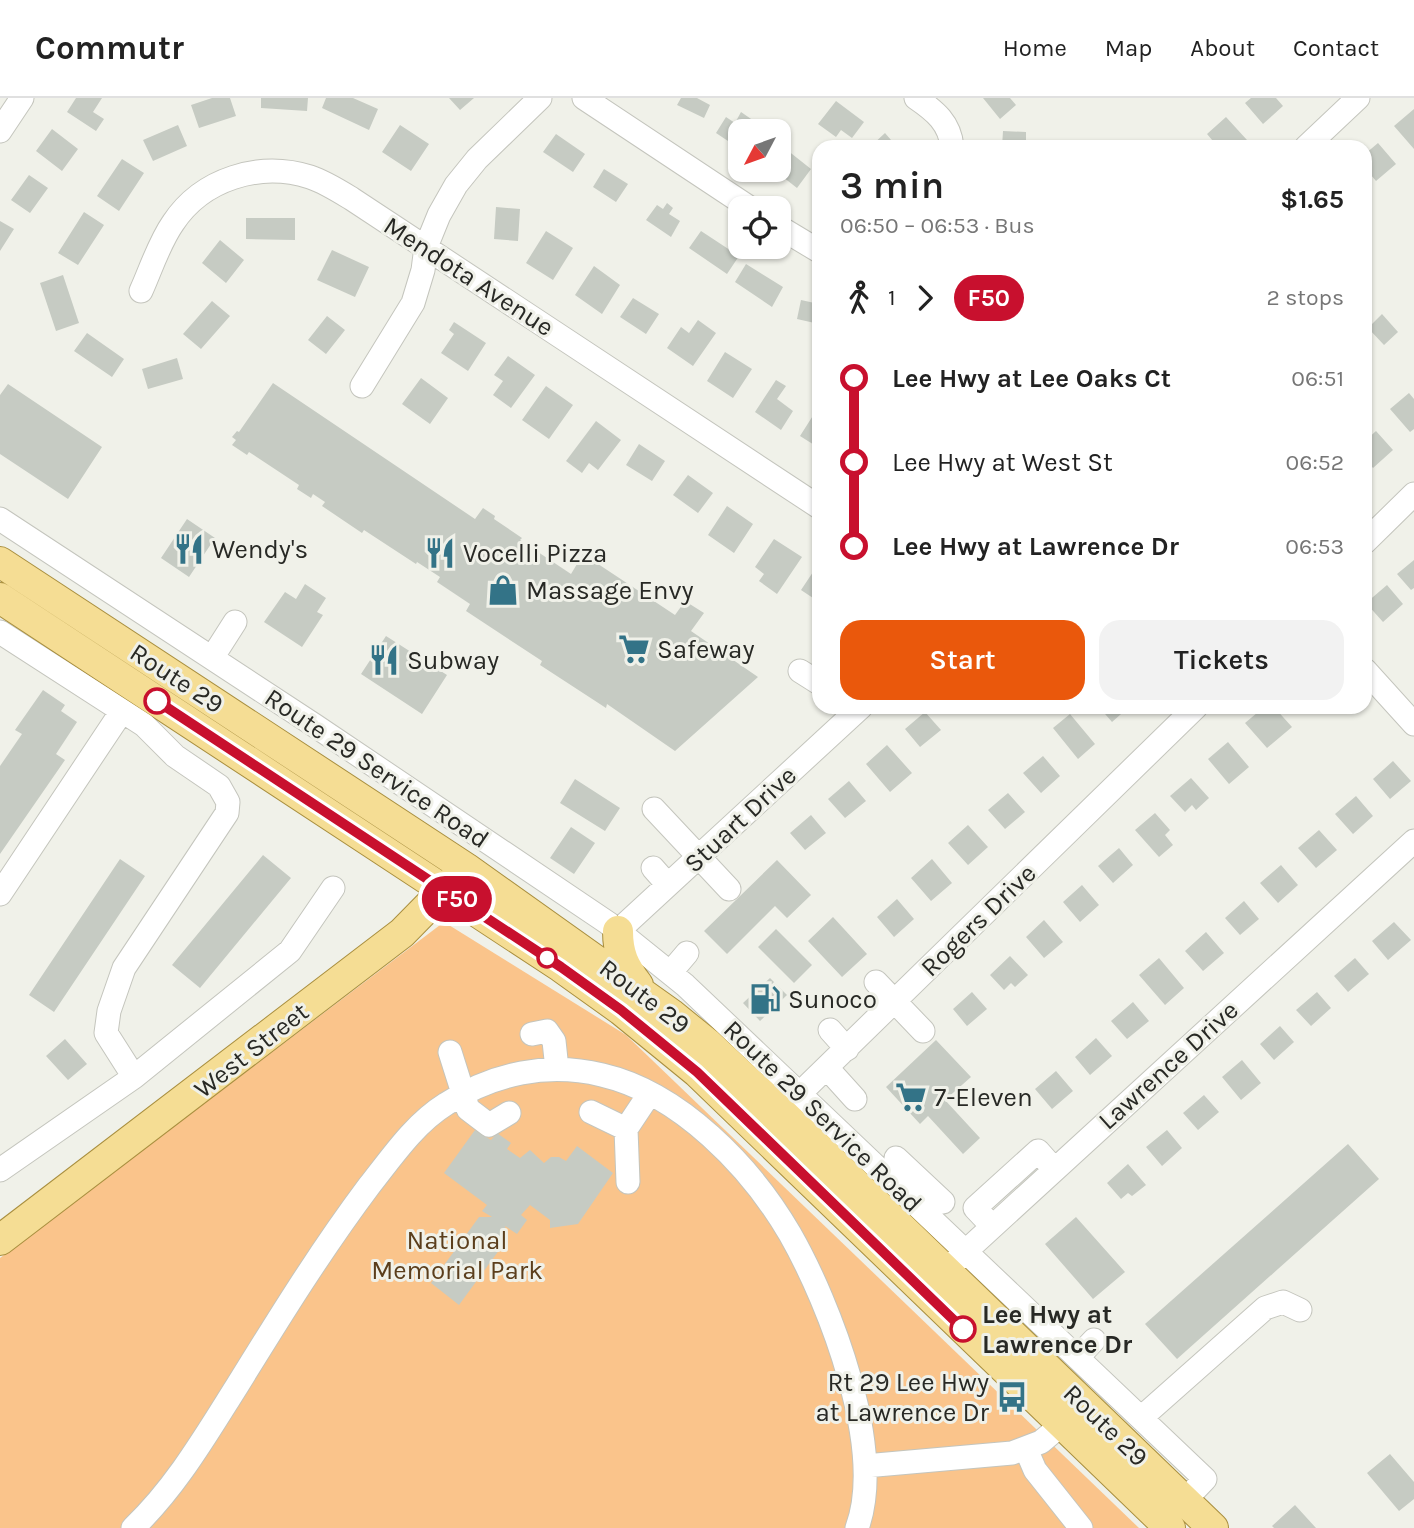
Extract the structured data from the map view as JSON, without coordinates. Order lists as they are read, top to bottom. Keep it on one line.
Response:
{"streets":{"main road":["Route 29","West Street"],"street":["Mendota Avenue","Route 29 Service Road","Stuart Drive","Rogers Drive","Lawrence Drive"]},"crossings":[["Route 29","Route 29 Service Road"],["Route 29","Rogers Drive"],["Route 29","West Street"],["Route 29","Lawrence Drive"],["Route 29 Service Road","Stuart Drive"],["Route 29 Service Road","Rogers Drive"],["Route 29 Service Road","West Street"],["Route 29 Service Road","Lawrence Drive"]],"parks":["National Memorial Park"],"places":{"restaurant":["Wendy's","Vocelli Pizza","Subway"],"shop":["Massage Envy"],"supermarket":["Safeway","7-Eleven"],"fuel station":["Sunoco"],"other":["Lee Hwy at Lawrence Dr"],"bus stop":["Rt 29 Lee Hwy at Lawrence Dr"]},"lines":["bus line F50"],"north":"bottom left","page":{"header":"Commutr","nav":["Home","Map","About","Contact"],"on_map":"F50","heading":["3 min","06:50 – 06:53 · Bus","$1.65"],"legs":["1","F50","2 stops"],"list":[{"name":"Lee Hwy at Lee Oaks Ct","value":"06:51"},{"name":"Lee Hwy at West St","value":"06:52"},{"name":"Lee Hwy at Lawrence Dr","value":"06:53"}],"buttons":["Start","Tickets"]}}
